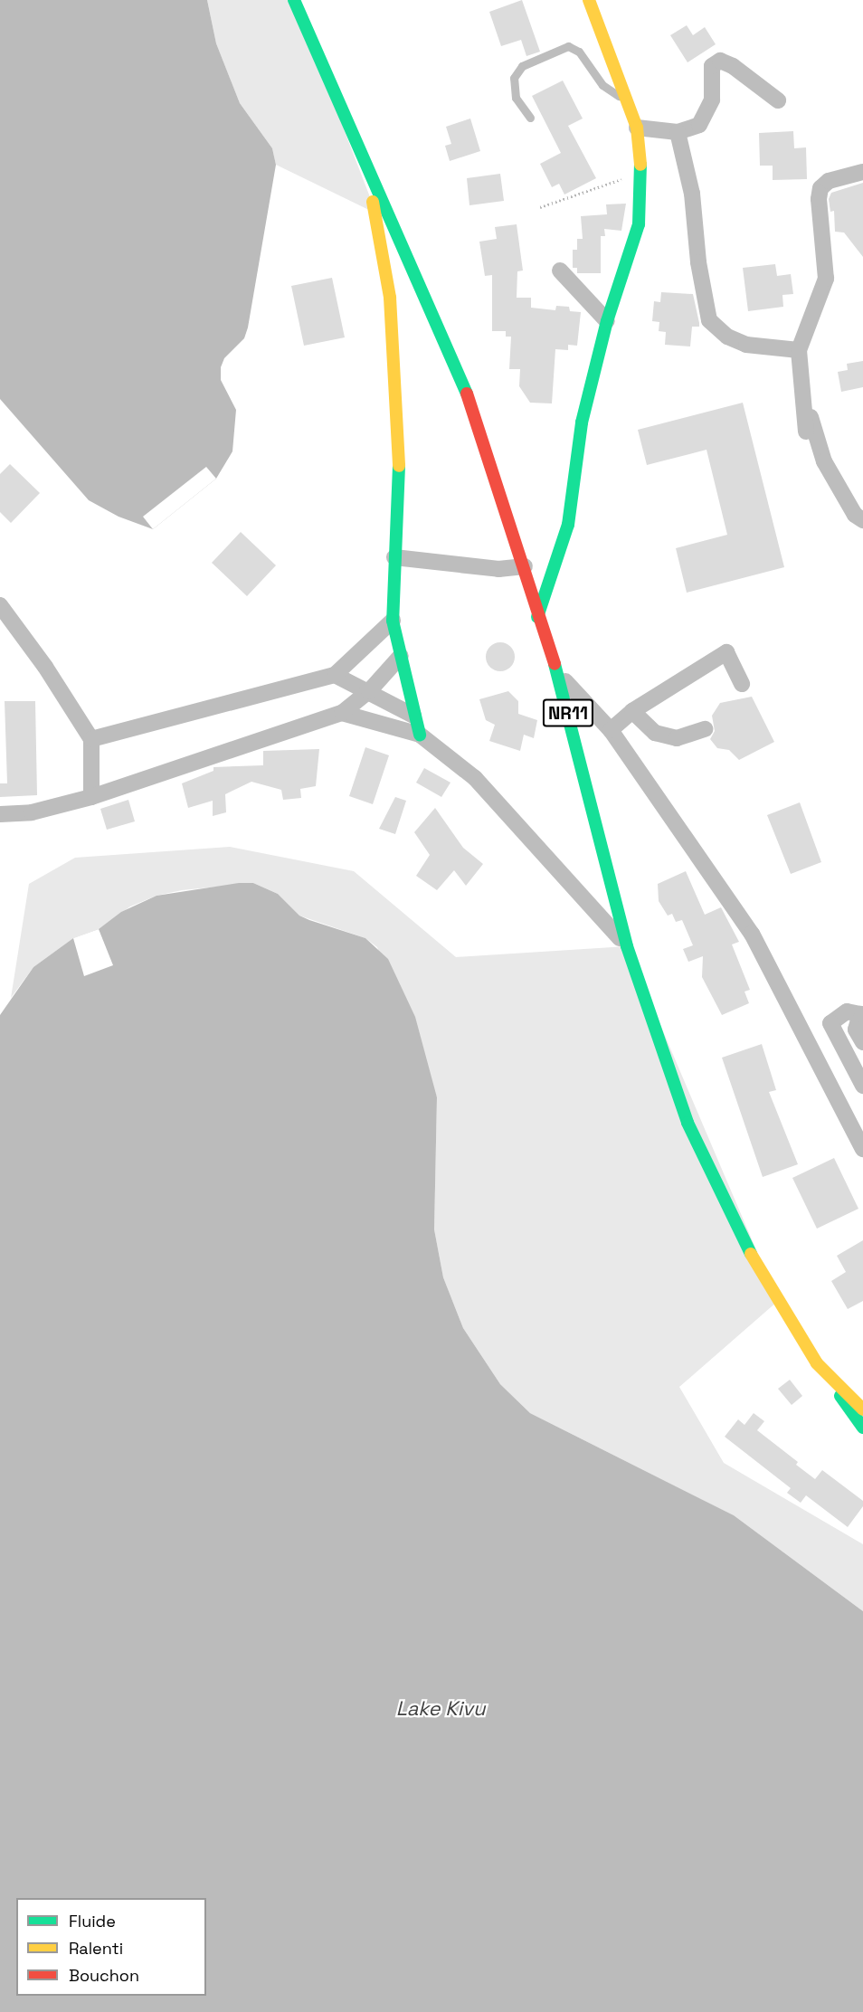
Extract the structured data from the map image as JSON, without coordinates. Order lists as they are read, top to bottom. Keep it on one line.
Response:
{"streets":{"main road":["NR11"]},"water":["Lake Kivu"],"legend":["Fluide","Ralenti","Bouchon"]}
